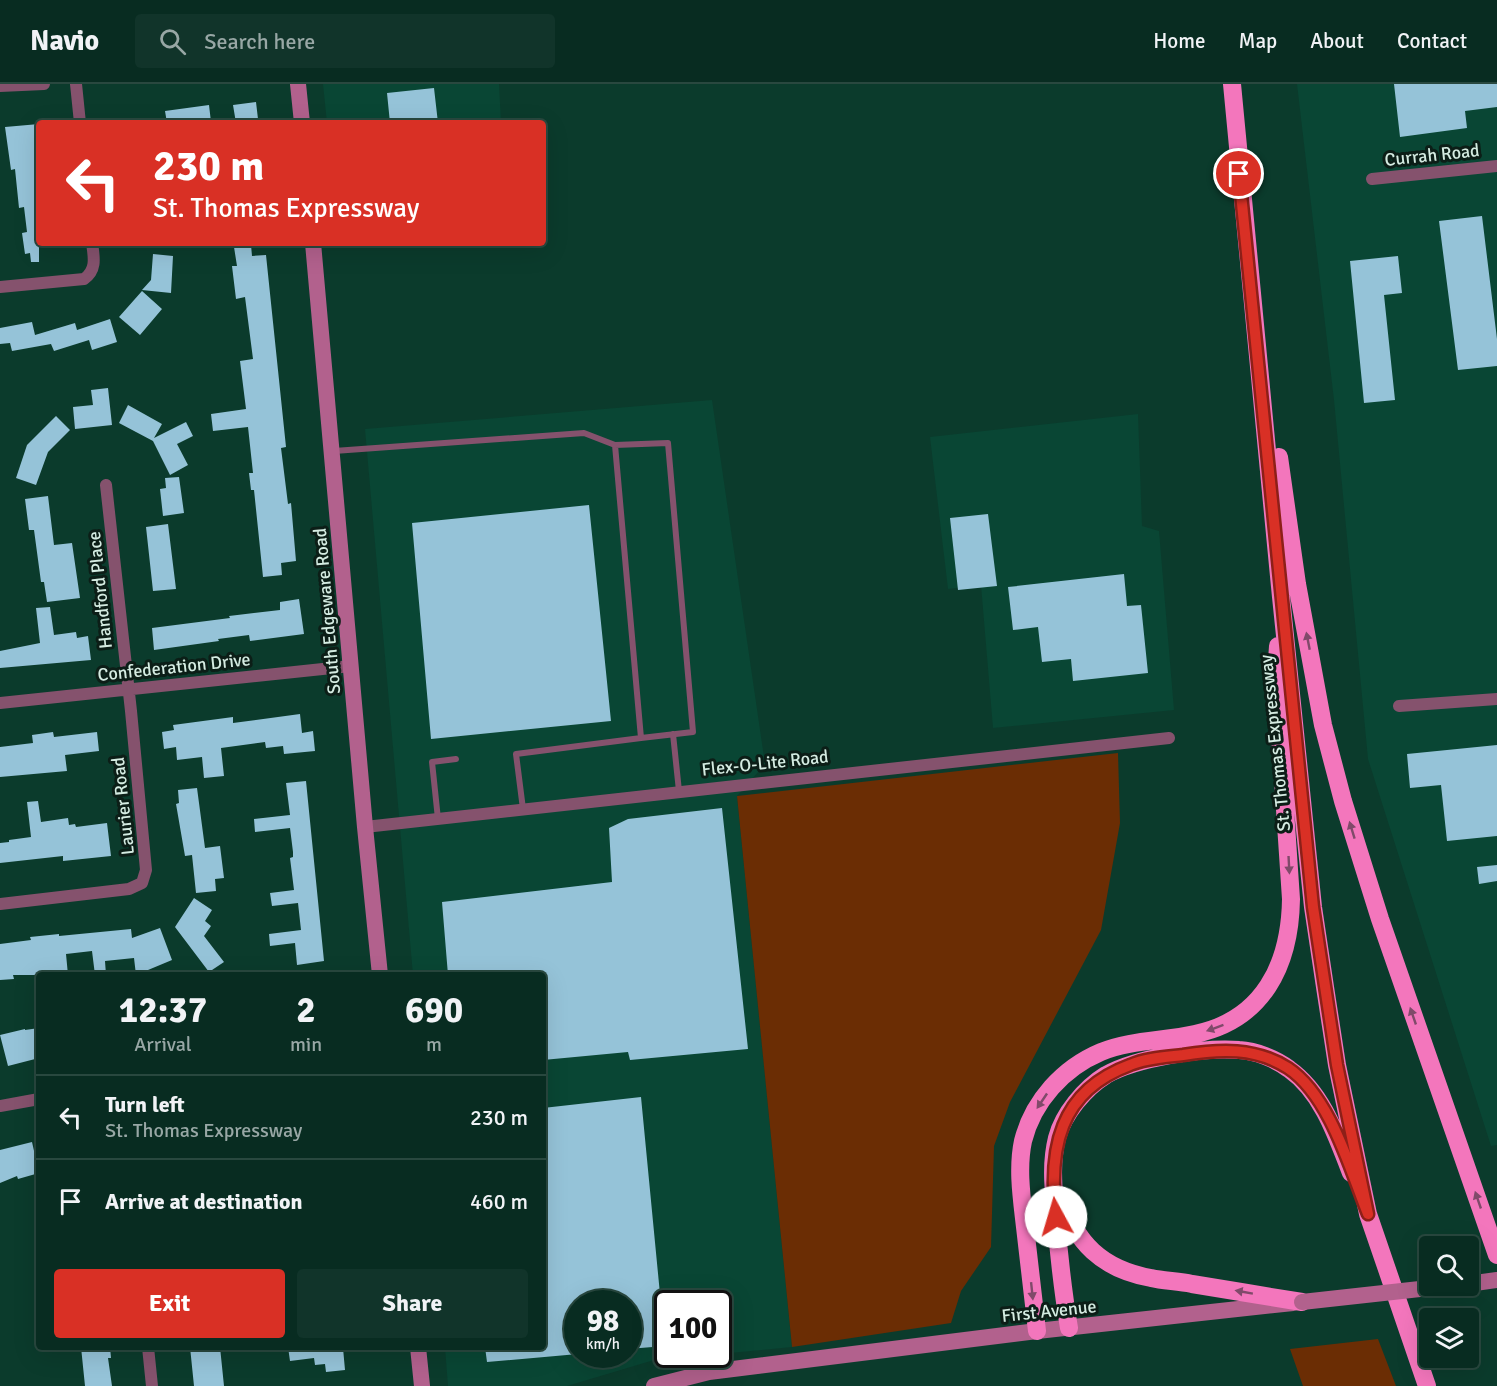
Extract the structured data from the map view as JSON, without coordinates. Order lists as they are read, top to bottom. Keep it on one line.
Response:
{"streets":{"highway":["St. Thomas Expressway"],"main road":["South Edgeware Road","First Avenue"],"street":["Currah Road","Handford Place","Confederation Drive","Flex-O-Lite Road","Laurier Road"]},"crossings":[["Handford Place","Confederation Drive"],["Handford Place","Laurier Road"],["South Edgeware Road","Confederation Drive"],["South Edgeware Road","Flex-O-Lite Road"],["Confederation Drive","Laurier Road"]],"page":{"header":"Navio","search":"Search here","nav":["Home","Map","About","Contact"],"turn":["230 m","St. Thomas Expressway"],"eta":["12:37","Arrival","2","min","690","m"],"list":[{"name":"Turn left","note":"St. Thomas Expressway","value":"230 m"},{"name":"Arrive at destination","value":"460 m"}],"buttons":["Exit","Share"],"speed":"98 km/h","limit":"100"}}
